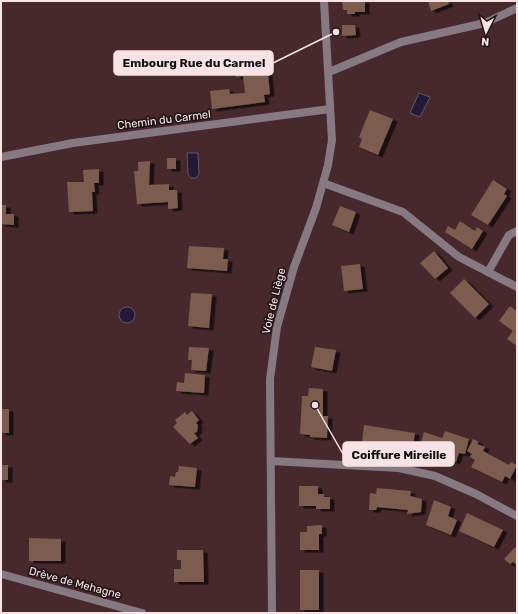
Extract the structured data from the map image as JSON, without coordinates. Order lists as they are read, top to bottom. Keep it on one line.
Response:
{"streets":{"street":["Chemin du Carmel","Voie de Liège","Drève de Mehagne"]},"crossings":[["Chemin du Carmel","Voie de Liège"]],"places":["Embourg Rue du Carmel","Coiffure Mireille"],"north":"bottom"}
